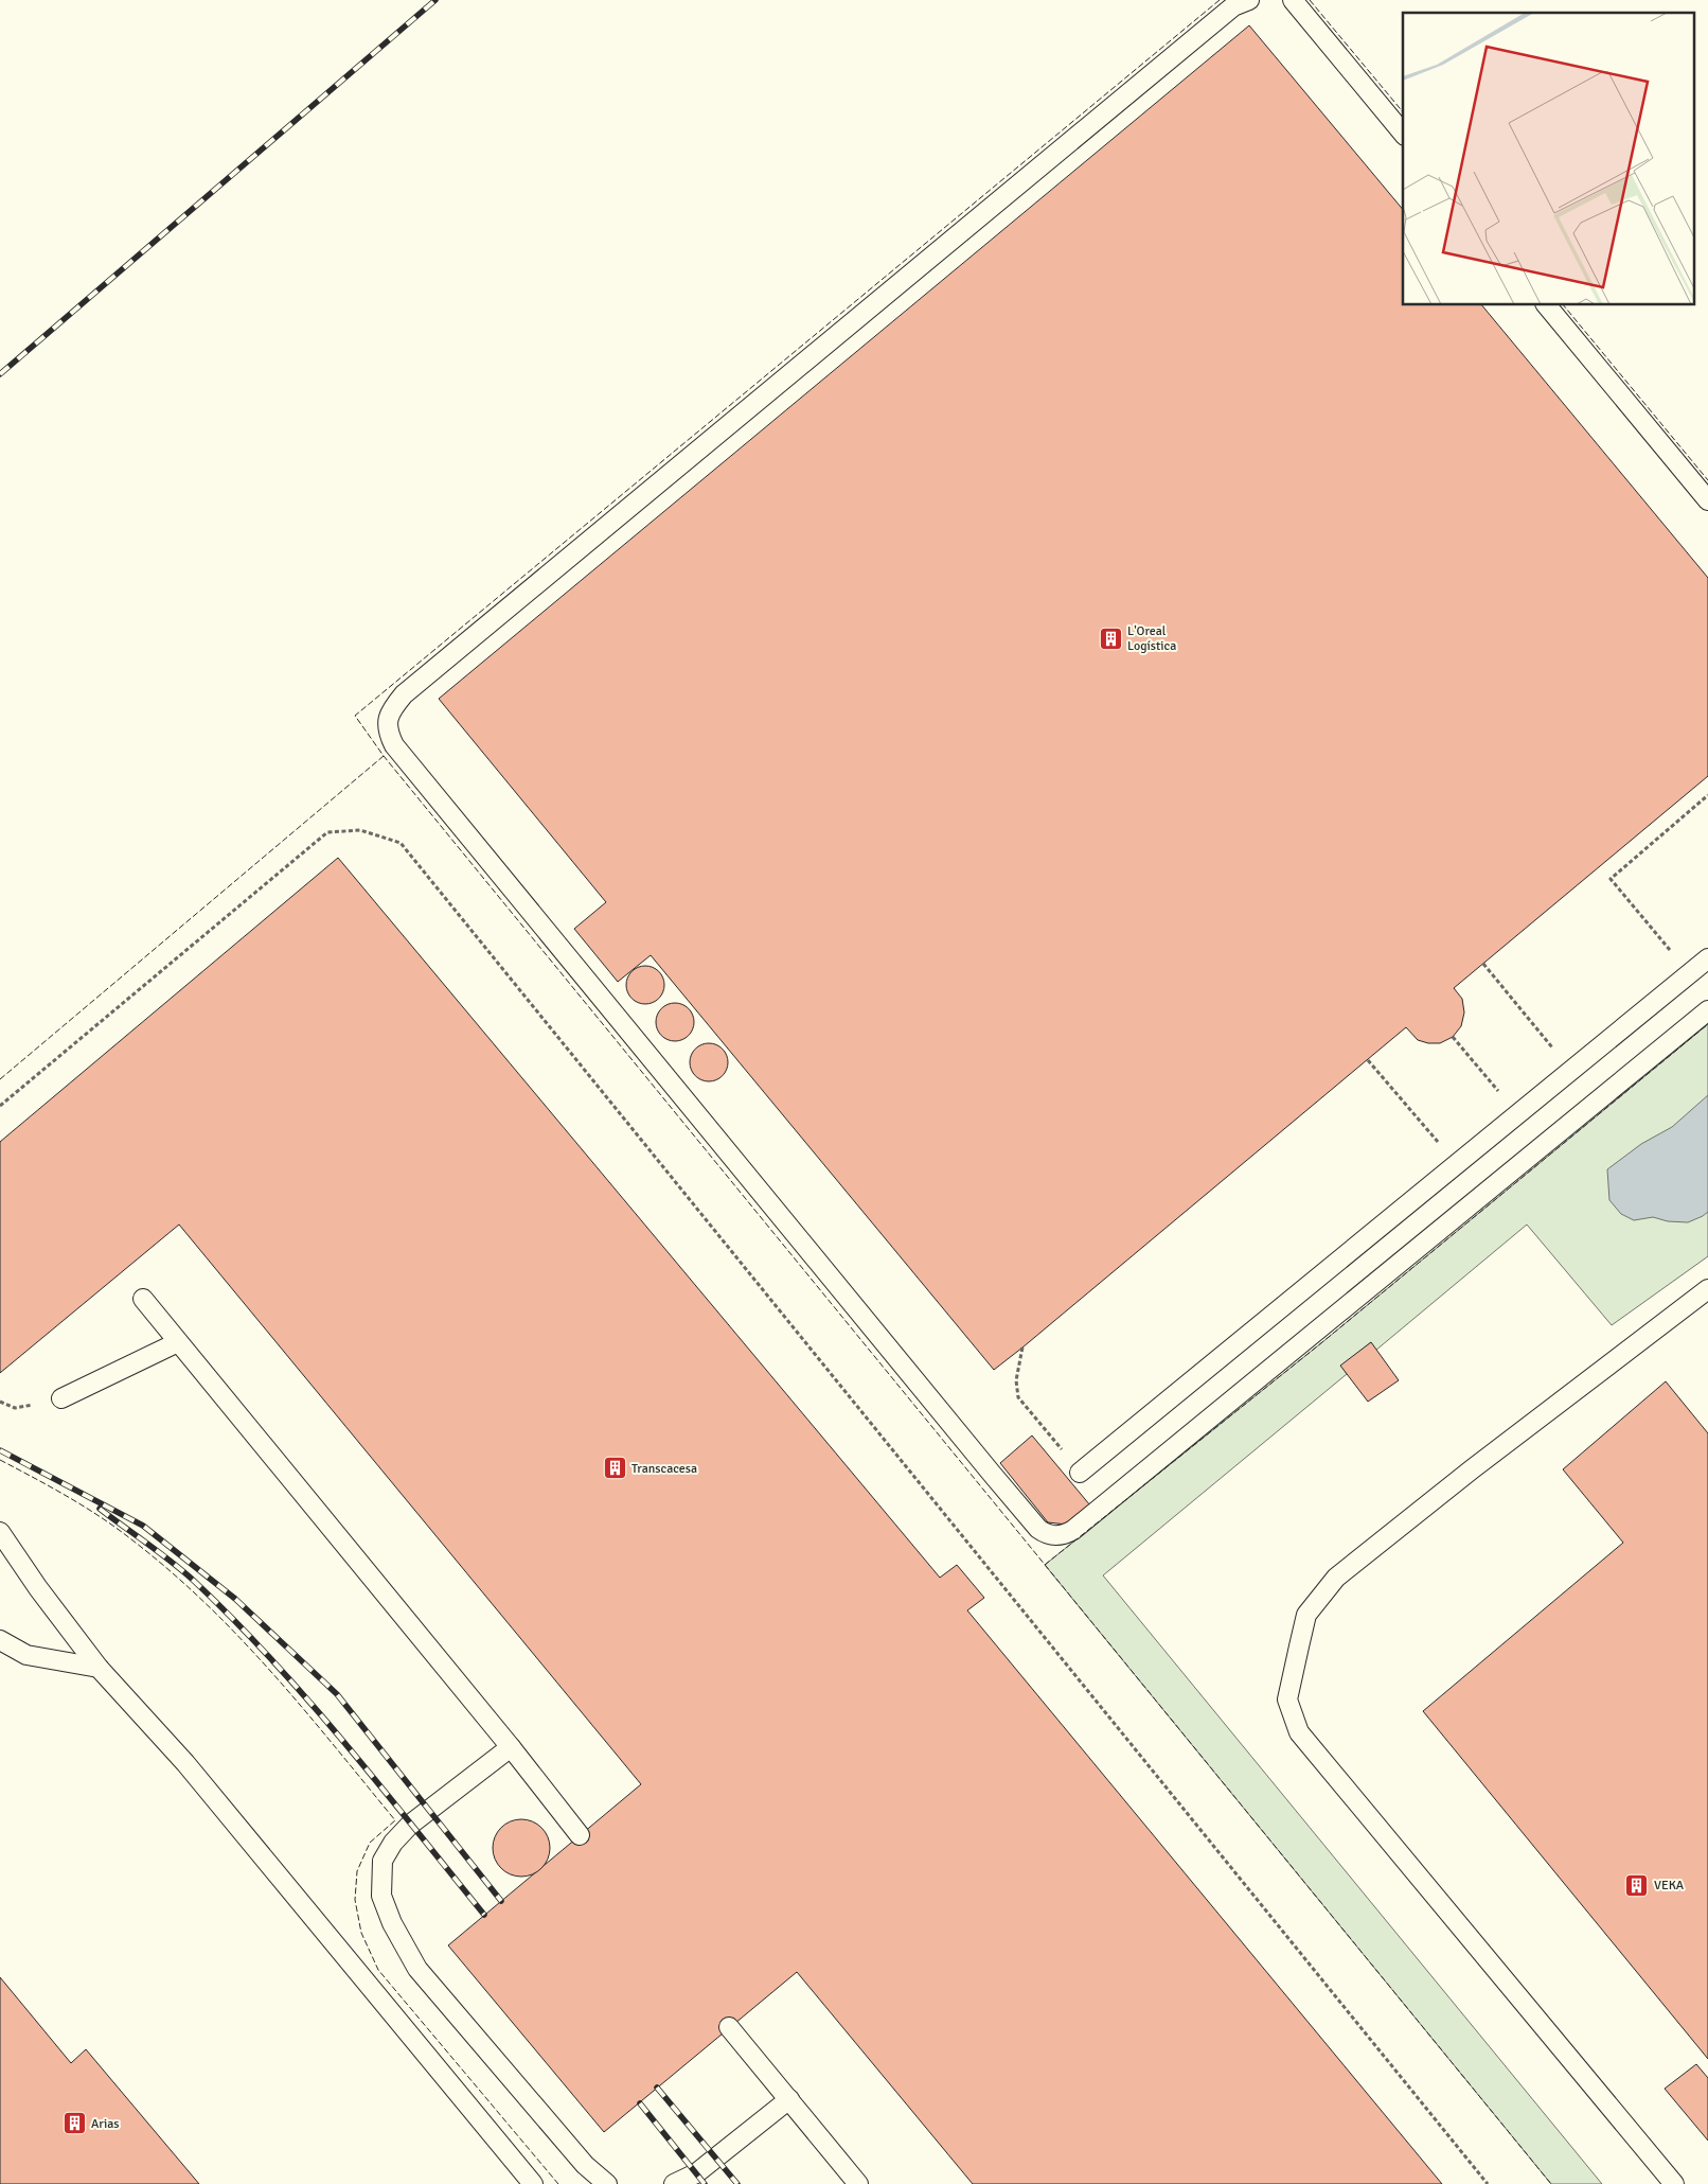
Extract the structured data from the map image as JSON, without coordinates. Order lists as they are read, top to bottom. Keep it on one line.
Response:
{"places":{"building":["L'Oreal Logística","Transcacesa","VEKA","Arias"]}}
